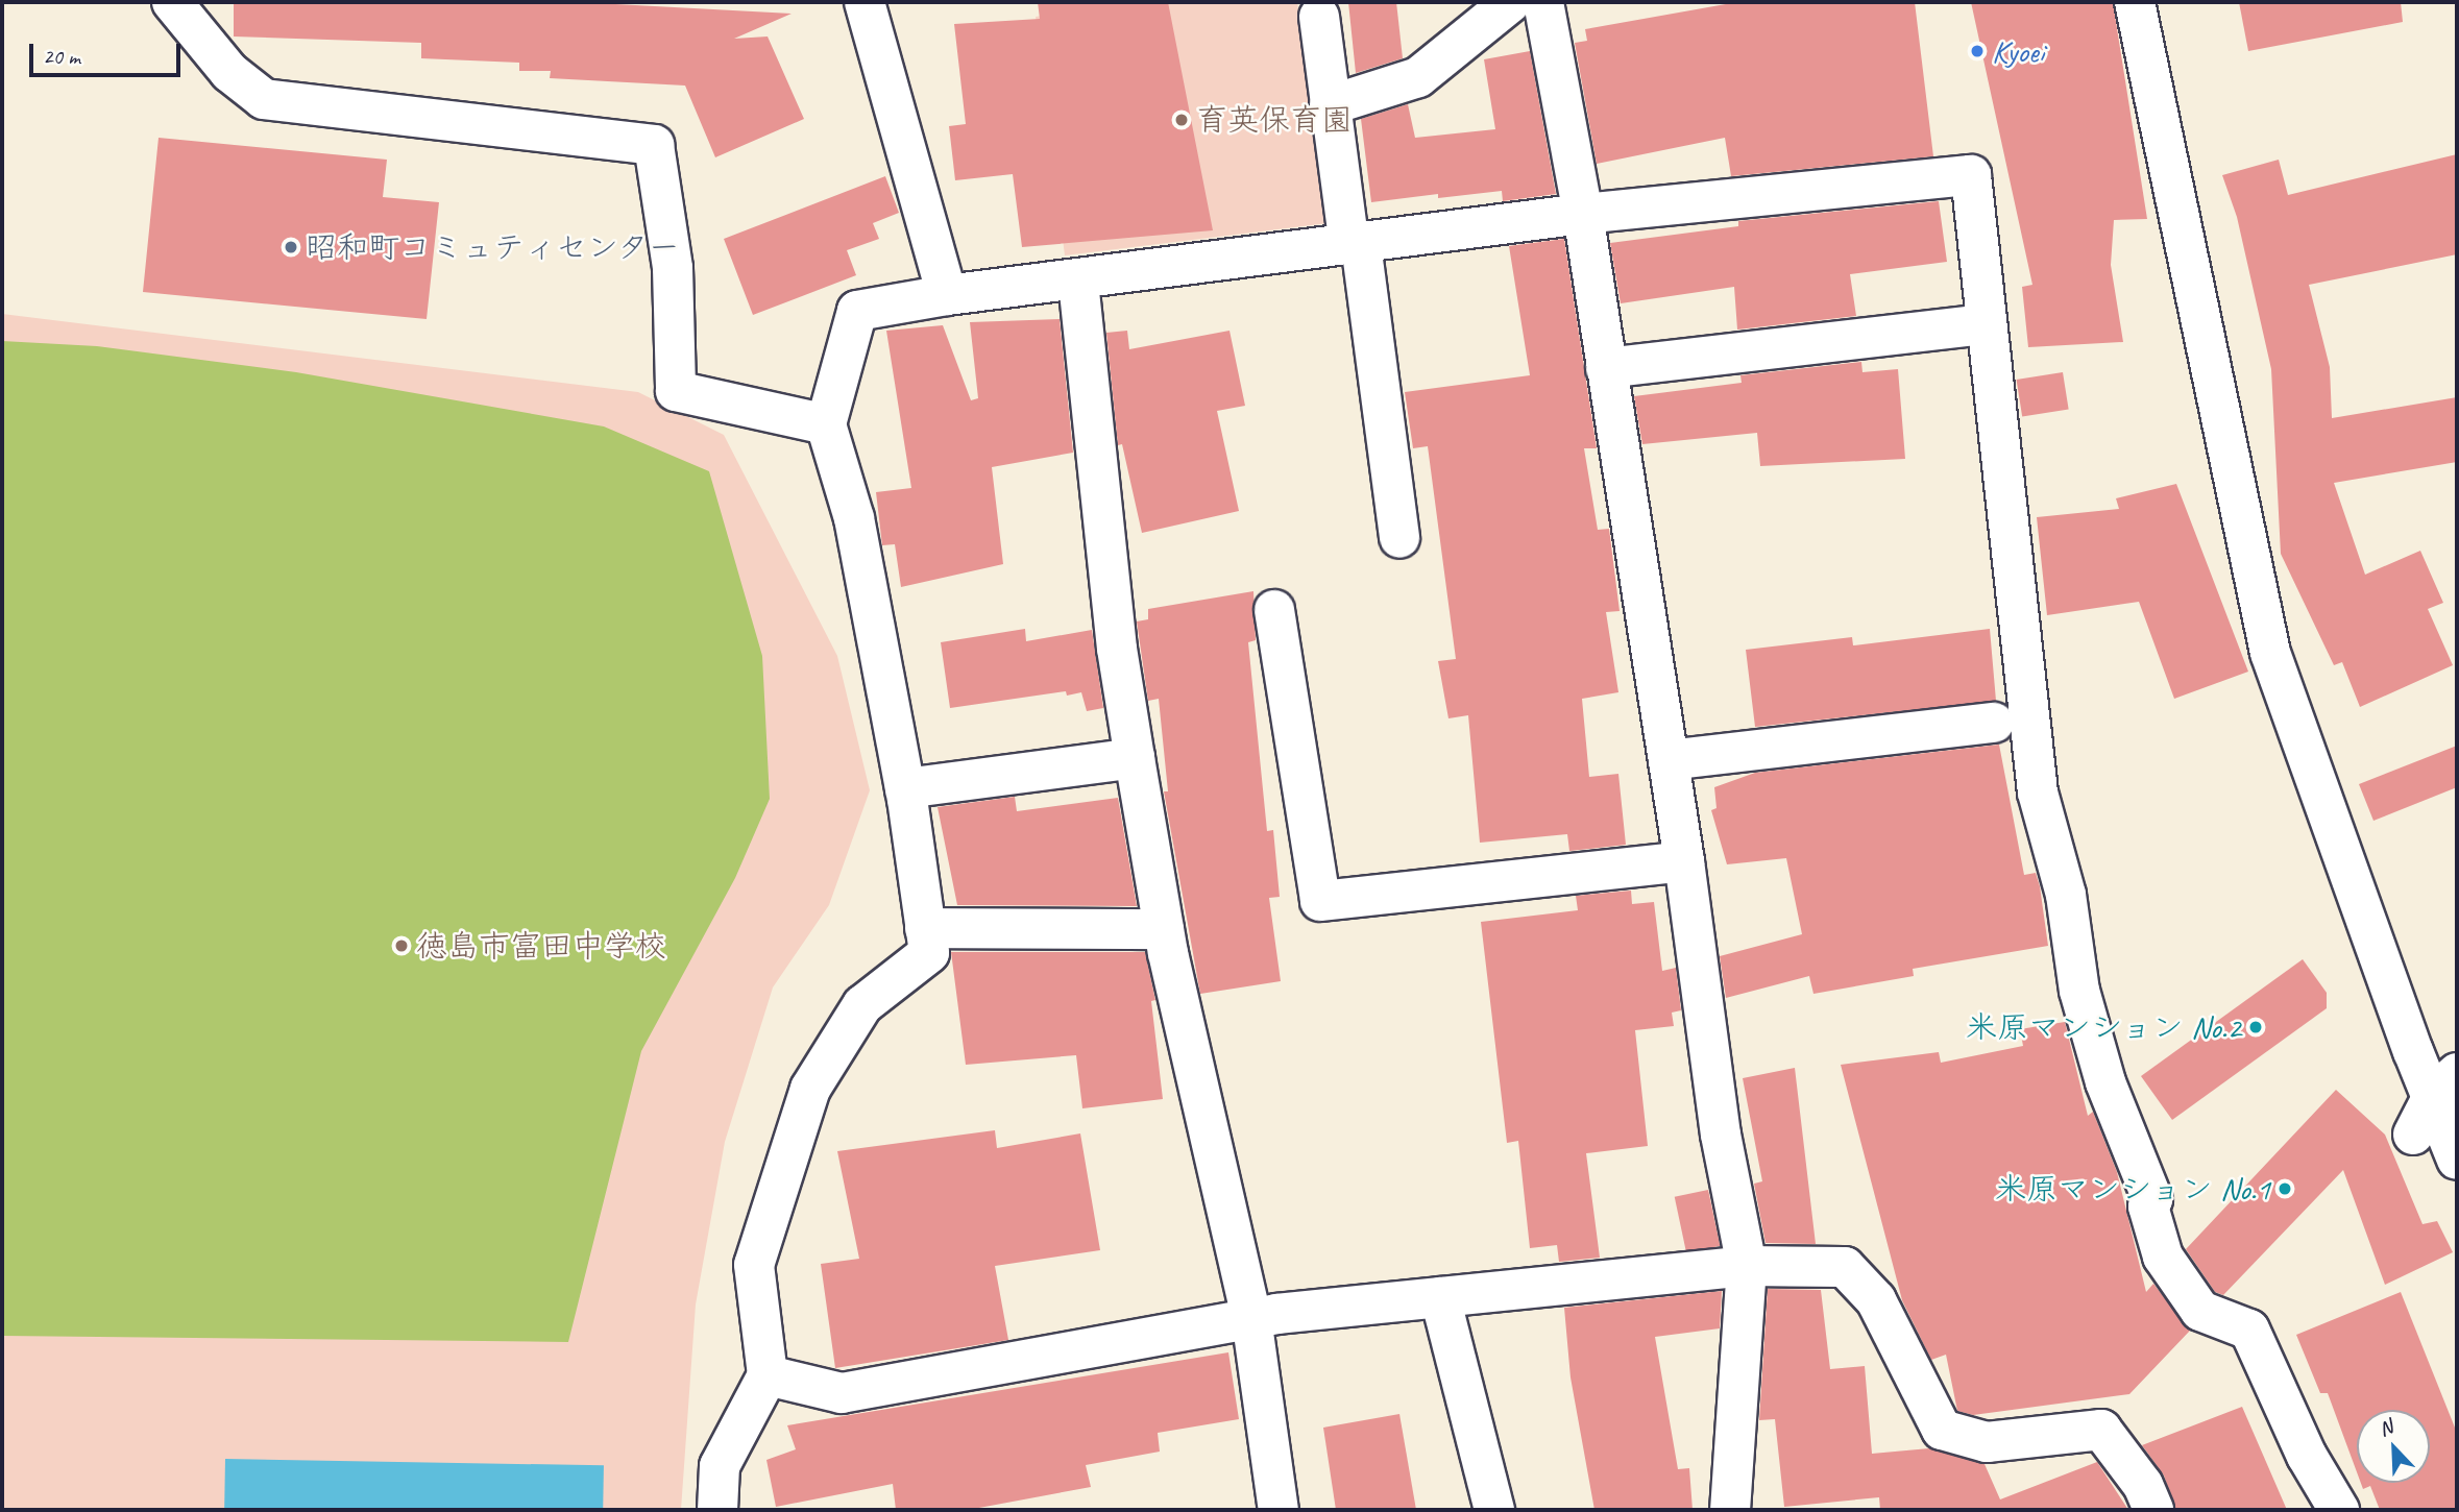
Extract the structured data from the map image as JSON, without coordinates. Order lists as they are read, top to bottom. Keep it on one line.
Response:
{"places":["Kyoei","育英保育園","昭和町コミュティセンター","徳島市富田中学校","米原マンション No.2","米原マンション No.1"],"scale_bar":"20 m","north":"top left"}
